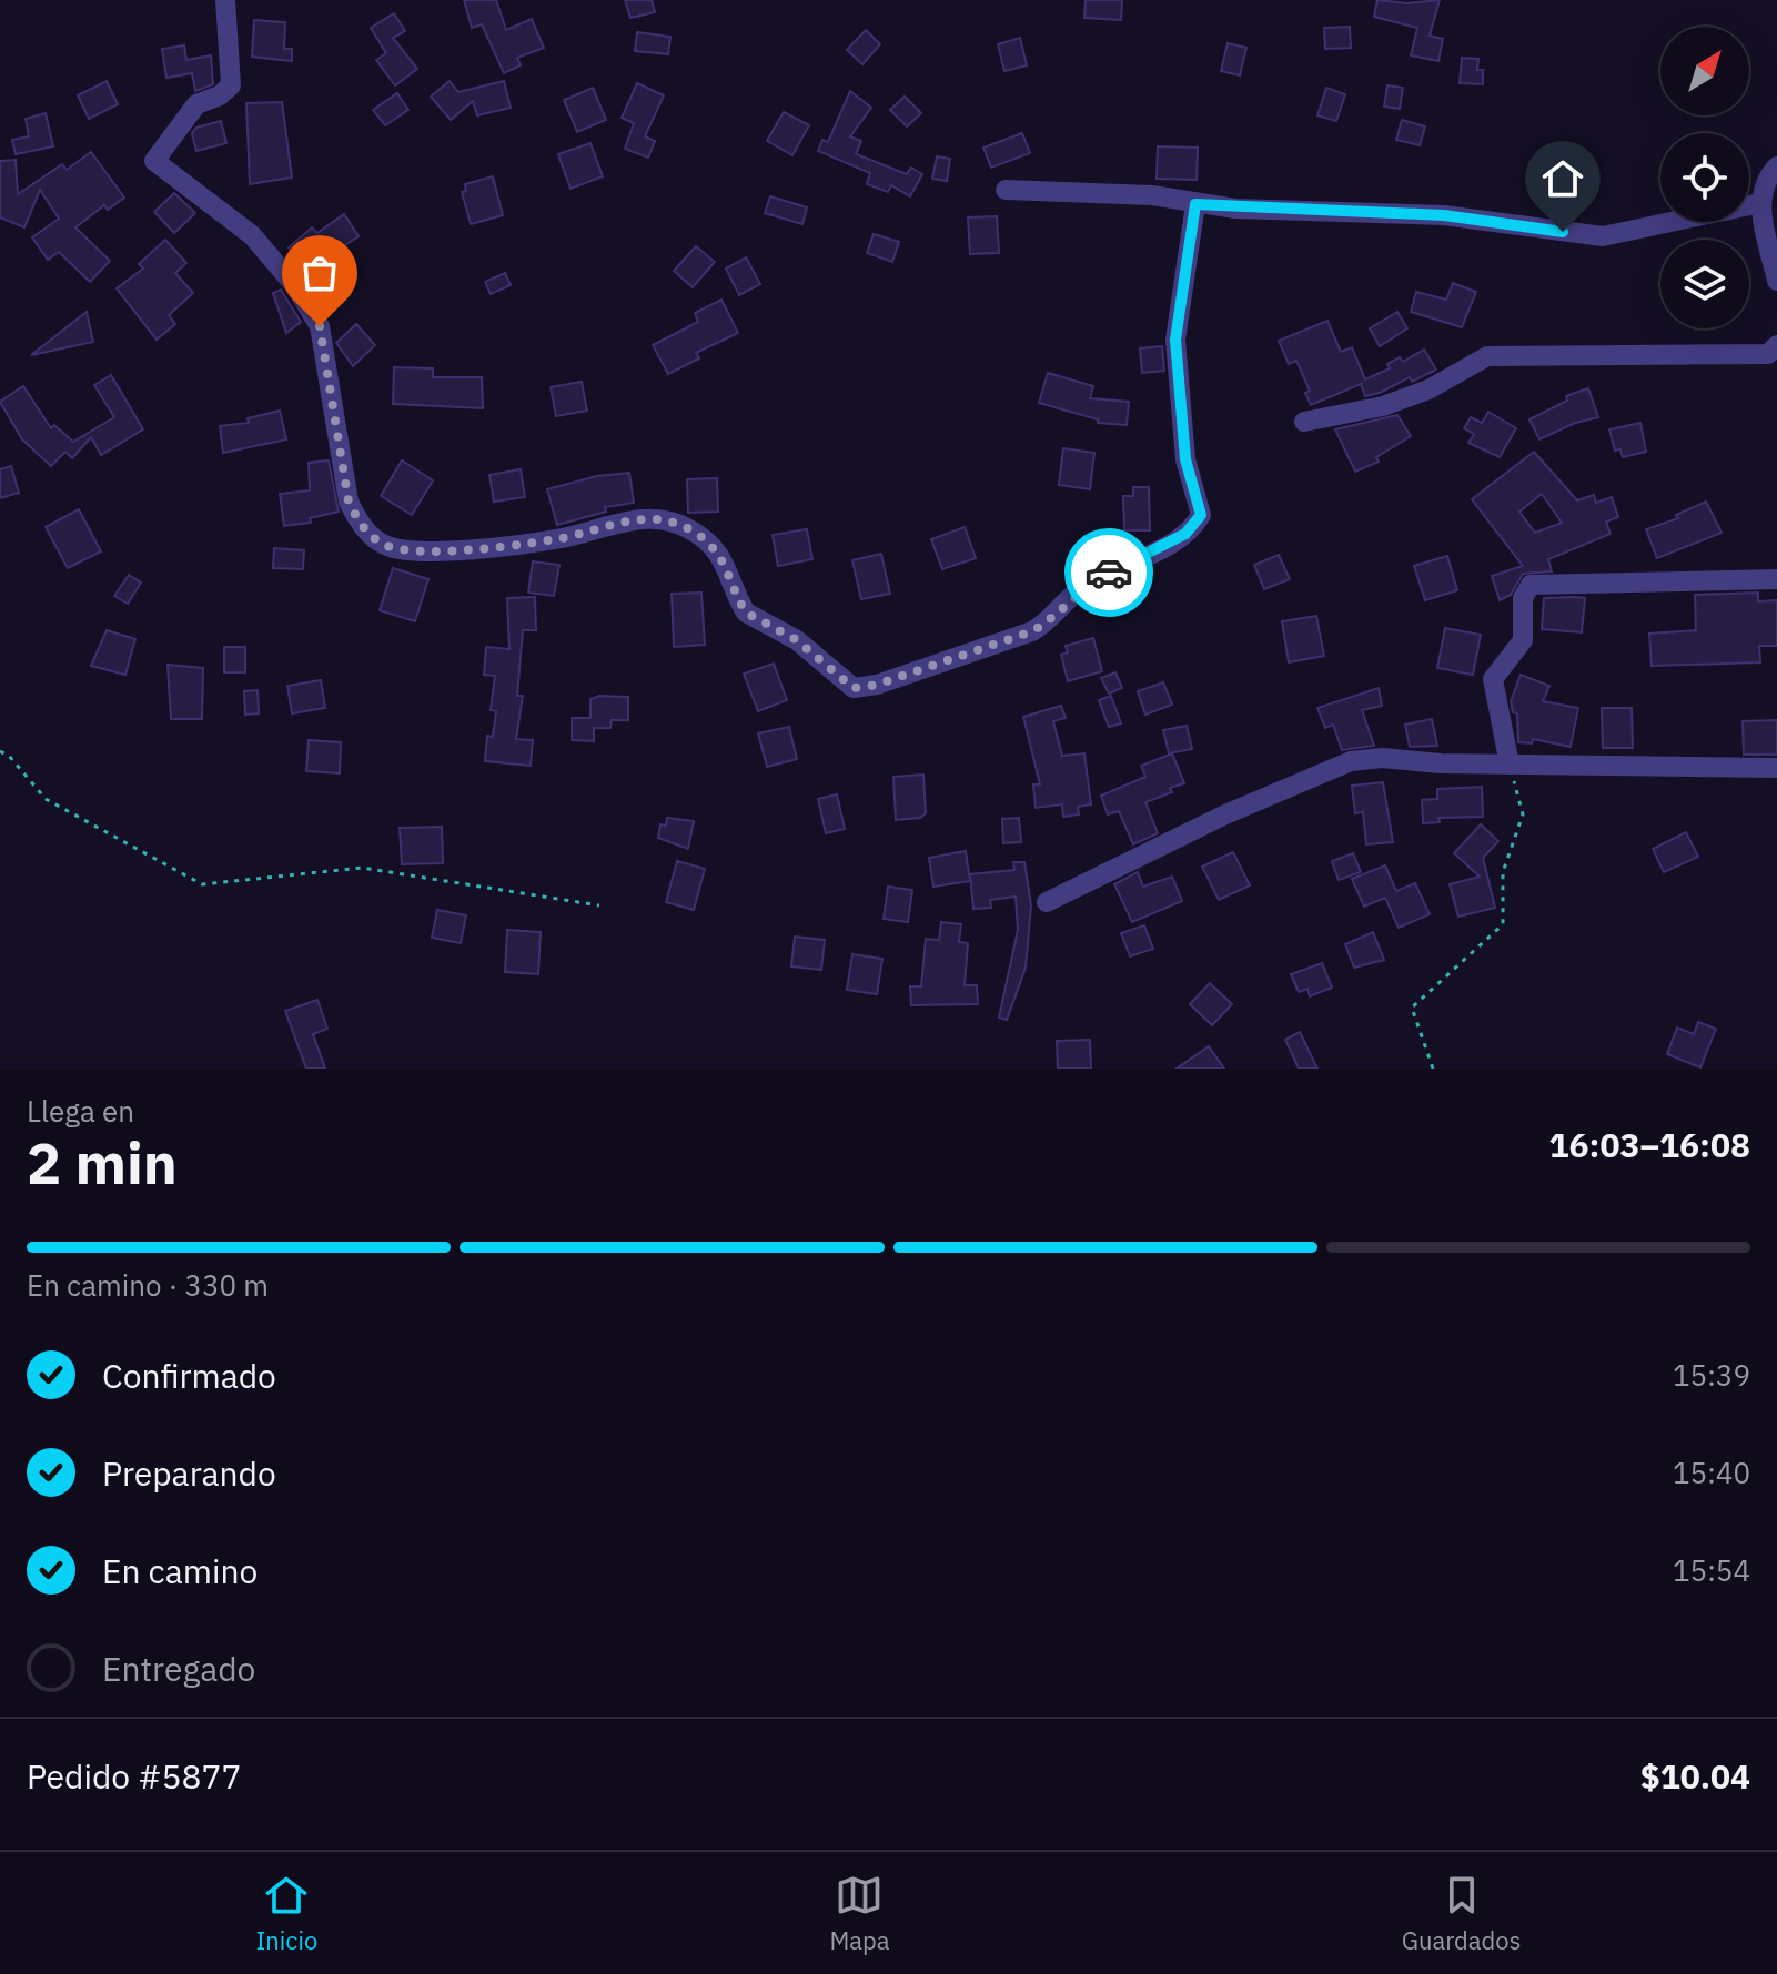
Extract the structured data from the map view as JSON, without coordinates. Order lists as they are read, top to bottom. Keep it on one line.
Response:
{"north":"top right","page":{"heading":["2 min","Llega en","16:03–16:08"],"panel":["Pedido #5877","$10.04"],"bar":"En camino · 330 m","list":[["Confirmado","15:39"],["Preparando","15:40"],["En camino","15:54"],"Entregado"],"tabs":["Inicio","Mapa","Guardados"]}}
